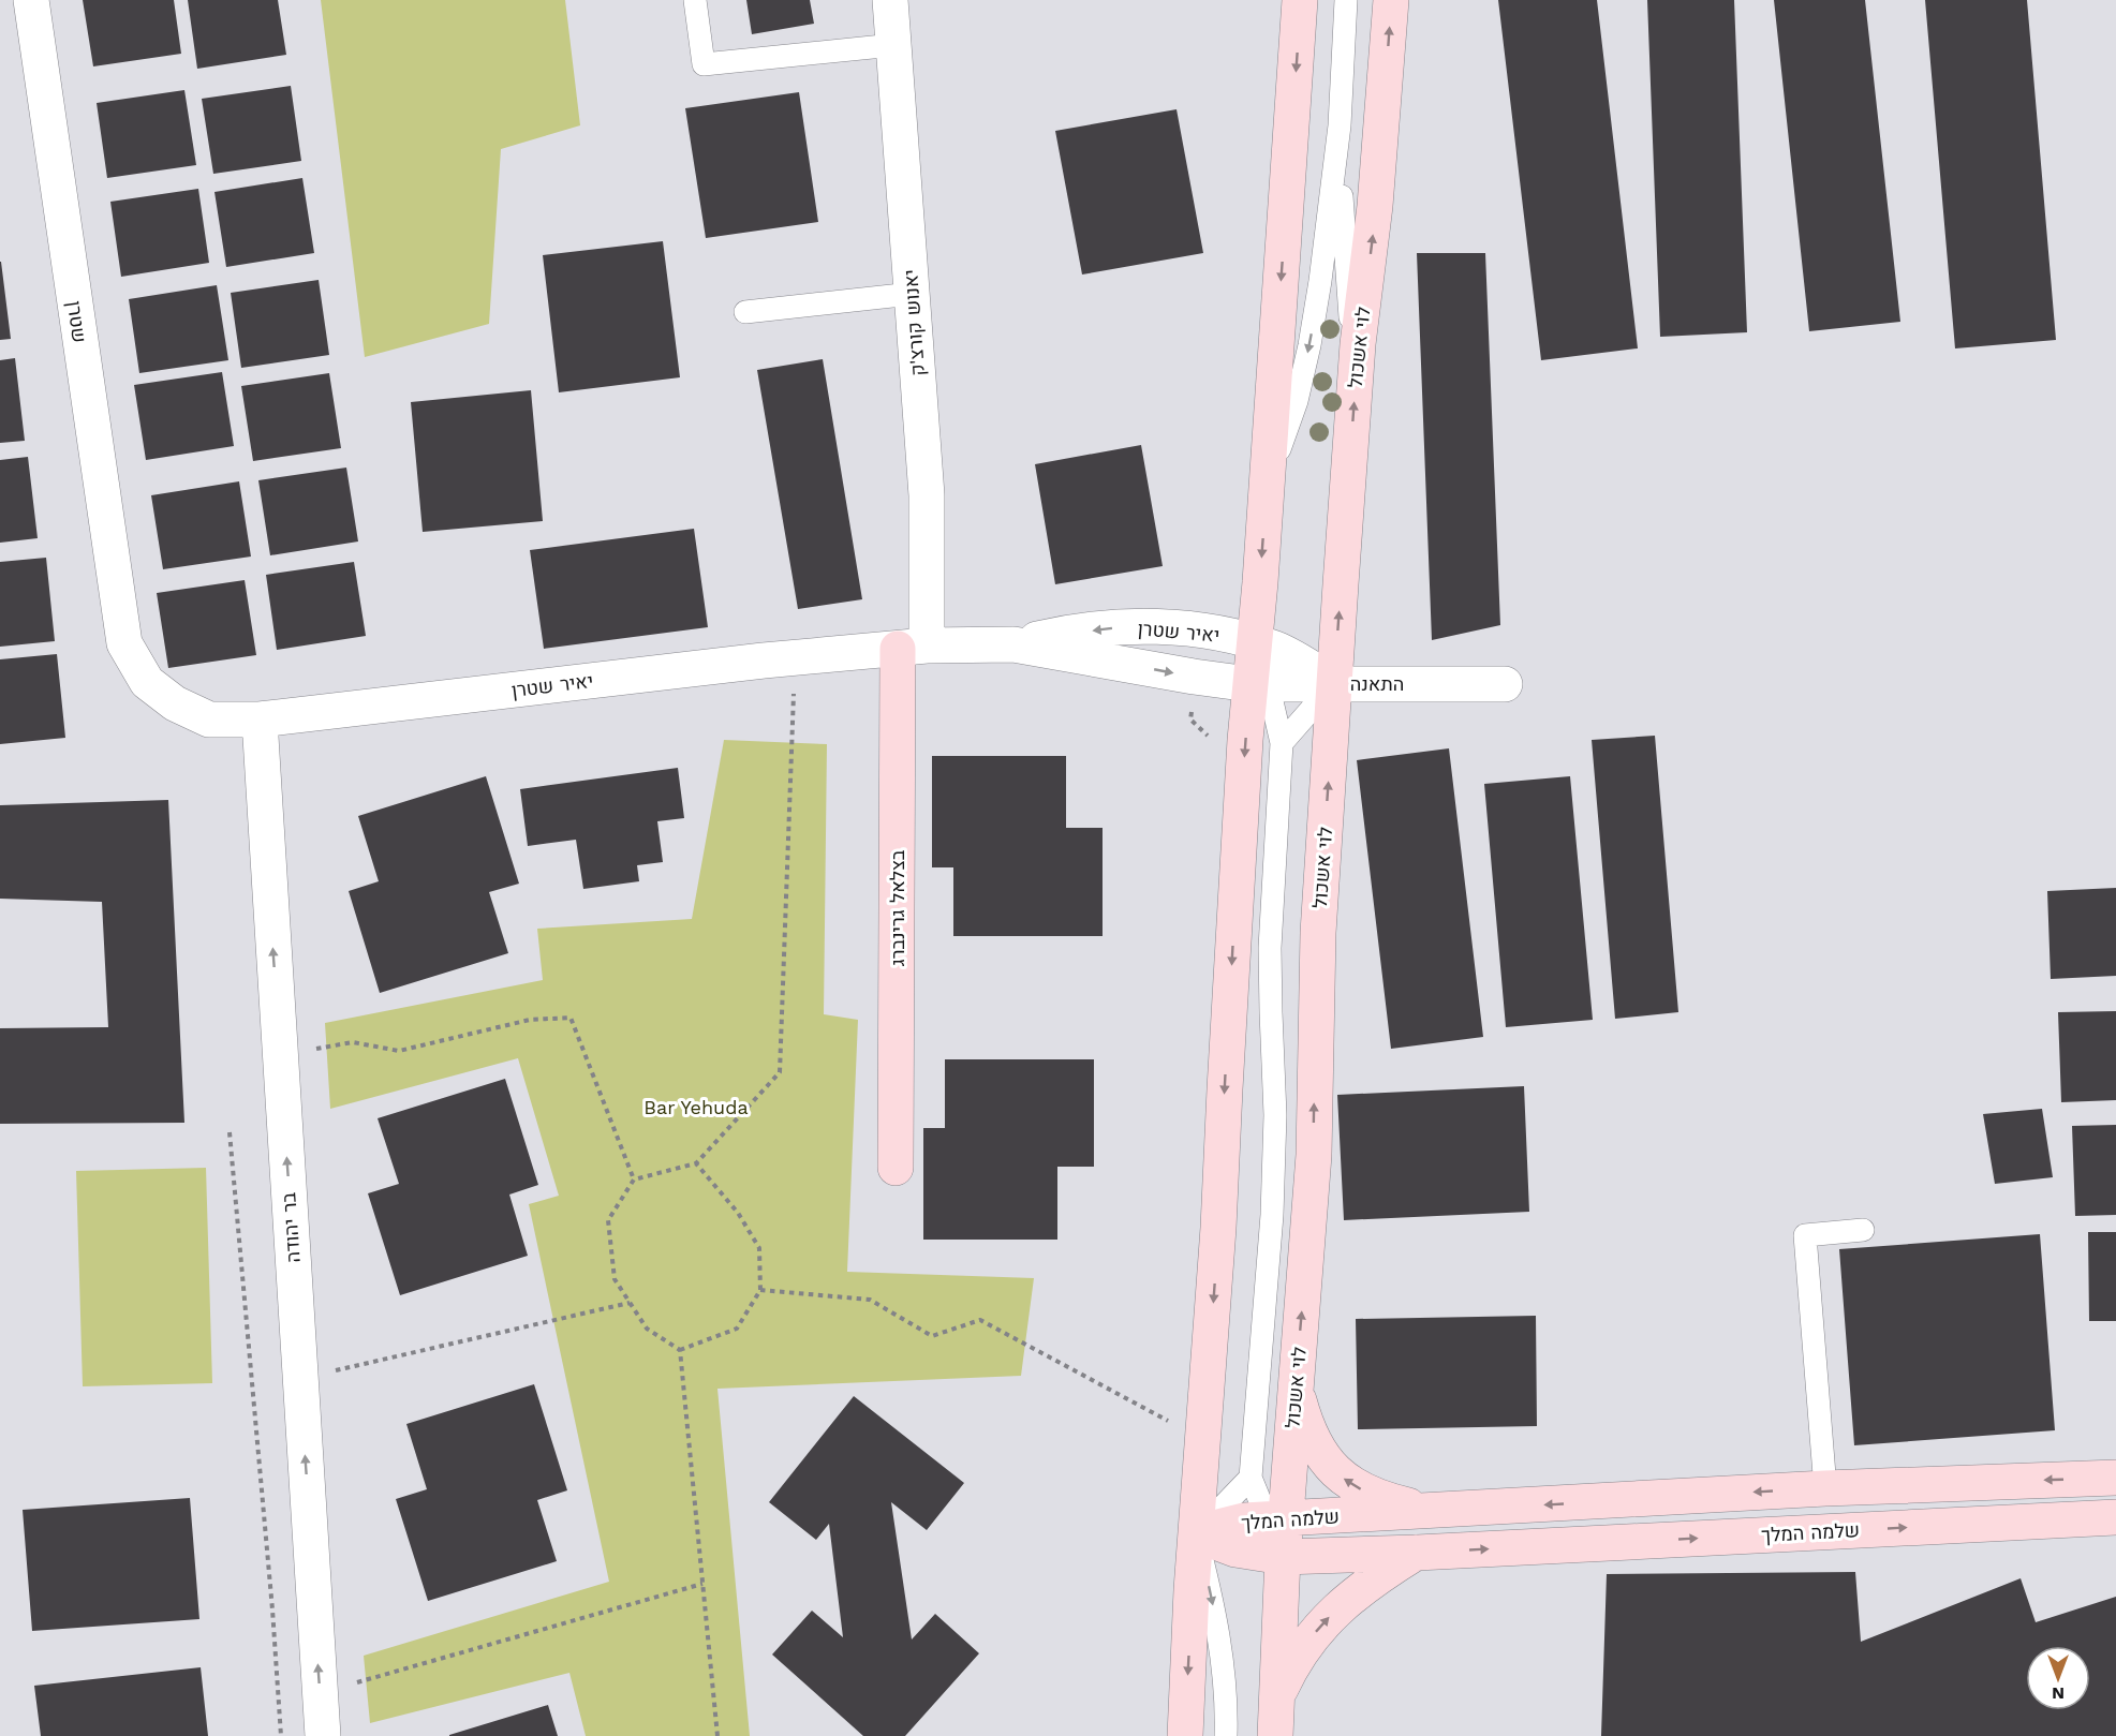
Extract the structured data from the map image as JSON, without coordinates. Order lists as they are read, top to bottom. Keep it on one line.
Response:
{"streets":{"main road":["לוי אשכול","בצלאל גרינברג","שלמה המלך"],"street":["שטרן","יאנוש קורצ'ק","יאיר שטרן","התאנה","בר יהודה"]},"crossings":[["שטרן","יאיר שטרן"],["יאנוש קורצ'ק","יאיר שטרן"],["יאנוש קורצ'ק","בצלאל גרינברג"],["לוי אשכול","יאיר שטרן"],["לוי אשכול","התאנה"],["לוי אשכול","שלמה המלך"],["יאיר שטרן","התאנה"],["יאיר שטרן","בצלאל גרינברג"],["יאיר שטרן","בר יהודה"]],"one_way":["בר יהודה"],"parks":["Bar Yehuda"],"north":"bottom"}
